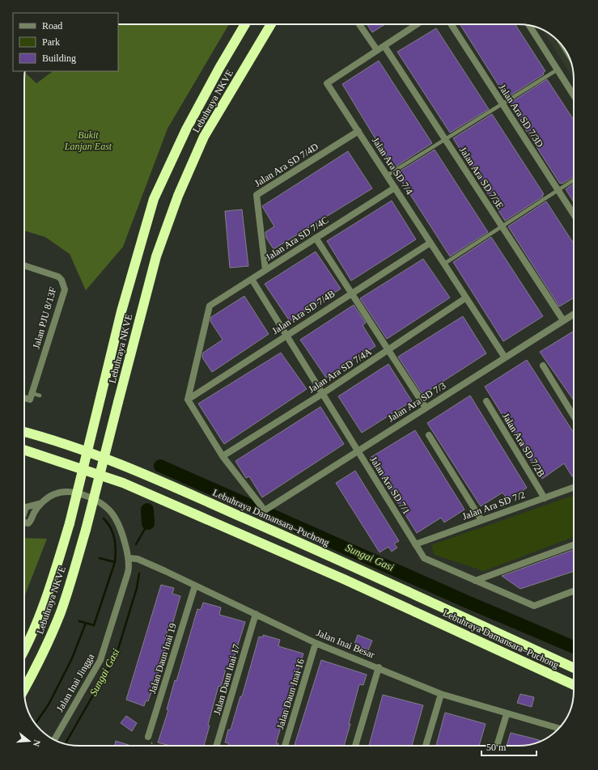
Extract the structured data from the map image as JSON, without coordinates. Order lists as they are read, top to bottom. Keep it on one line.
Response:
{"streets":{"highway":["Lebuhraya NKVE","Lebuhraya Damansara–Puchong"],"street":["Jalan Ara SD 7/3D","Jalan Ara SD 7/4D","Jalan Ara SD 7/4","Jalan Ara SD 7/3E","Jalan Ara SD 7/4C","Jalan Ara SD 7/4B","Jalan PJU 8/13F","Jalan Ara SD 7/4A","Jalan Ara SD 7/3","Jalan Ara SD 7/2B","Jalan Ara SD 7/1","Jalan Ara SD 7/2","Jalan Inai Besar","Jalan Daun Inai 19","Jalan Daun Inai 17","Jalan Inai Jingga","Jalan Daun Inai 16"]},"crossings":[["Jalan Ara SD 7/4D","Jalan Ara SD 7/4"],["Jalan Ara SD 7/4D","Jalan Ara SD 7/4C"],["Jalan Ara SD 7/4","Jalan Ara SD 7/3E"],["Jalan Ara SD 7/4","Jalan Ara SD 7/4C"],["Jalan Ara SD 7/4","Jalan Ara SD 7/4B"],["Jalan Ara SD 7/4","Jalan Ara SD 7/4A"],["Jalan Ara SD 7/4","Jalan Ara SD 7/3"],["Jalan Ara SD 7/3E","Jalan Ara SD 7/3"],["Jalan Ara SD 7/4C","Jalan Ara SD 7/4B"],["Jalan Ara SD 7/4C","Jalan Ara SD 7/1"],["Jalan Ara SD 7/4B","Jalan Ara SD 7/1"],["Jalan Ara SD 7/4A","Jalan Ara SD 7/3"],["Jalan Ara SD 7/4A","Jalan Ara SD 7/1"],["Jalan Ara SD 7/3","Jalan Ara SD 7/1"],["Jalan Ara SD 7/2B","Jalan Ara SD 7/2"],["Jalan Ara SD 7/1","Jalan Ara SD 7/2"],["Jalan Inai Besar","Jalan Daun Inai 19"],["Jalan Inai Besar","Jalan Daun Inai 17"],["Jalan Inai Besar","Jalan Inai Jingga"],["Jalan Inai Besar","Jalan Daun Inai 16"]],"water":["Sungai Gasi"],"parks":["Bukit Lanjan East"],"legend":["Road","Park","Building"],"scale_bar":"50 m","north":"right"}
